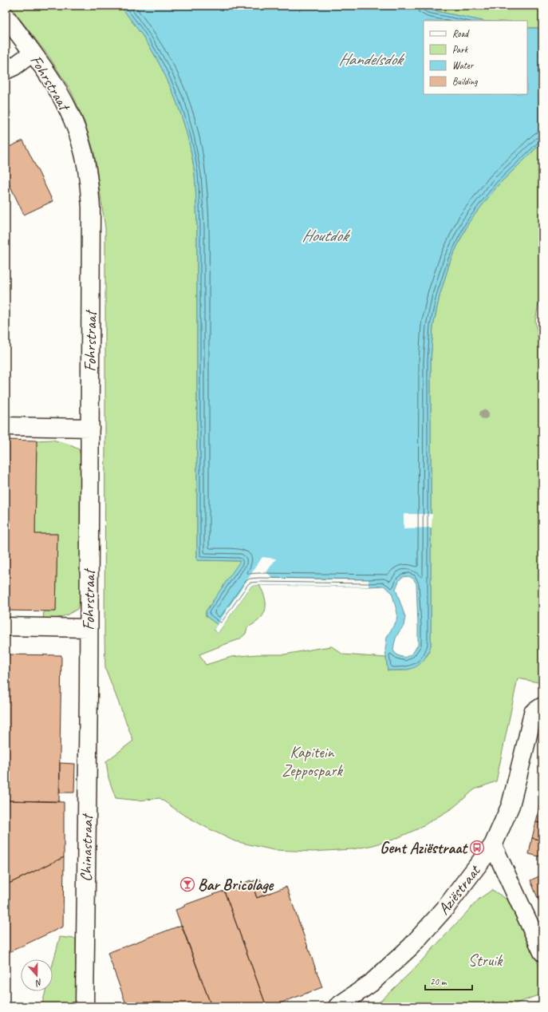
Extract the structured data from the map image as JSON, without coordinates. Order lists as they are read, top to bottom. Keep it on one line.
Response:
{"streets":{"street":["Fohrstraat","Chinastraat","Aziëstraat"]},"crossings":[["Fohrstraat","Chinastraat"]],"water":["Handelsdok","Houtdok"],"parks":["Kapitein Zeppospark","Struik"],"places":{"bus stop":["Gent Aziëstraat"],"bar":["Bar Bricolage"]},"legend":["Road","Park","Water","Building"],"scale_bar":"20 m","north":"bottom"}
